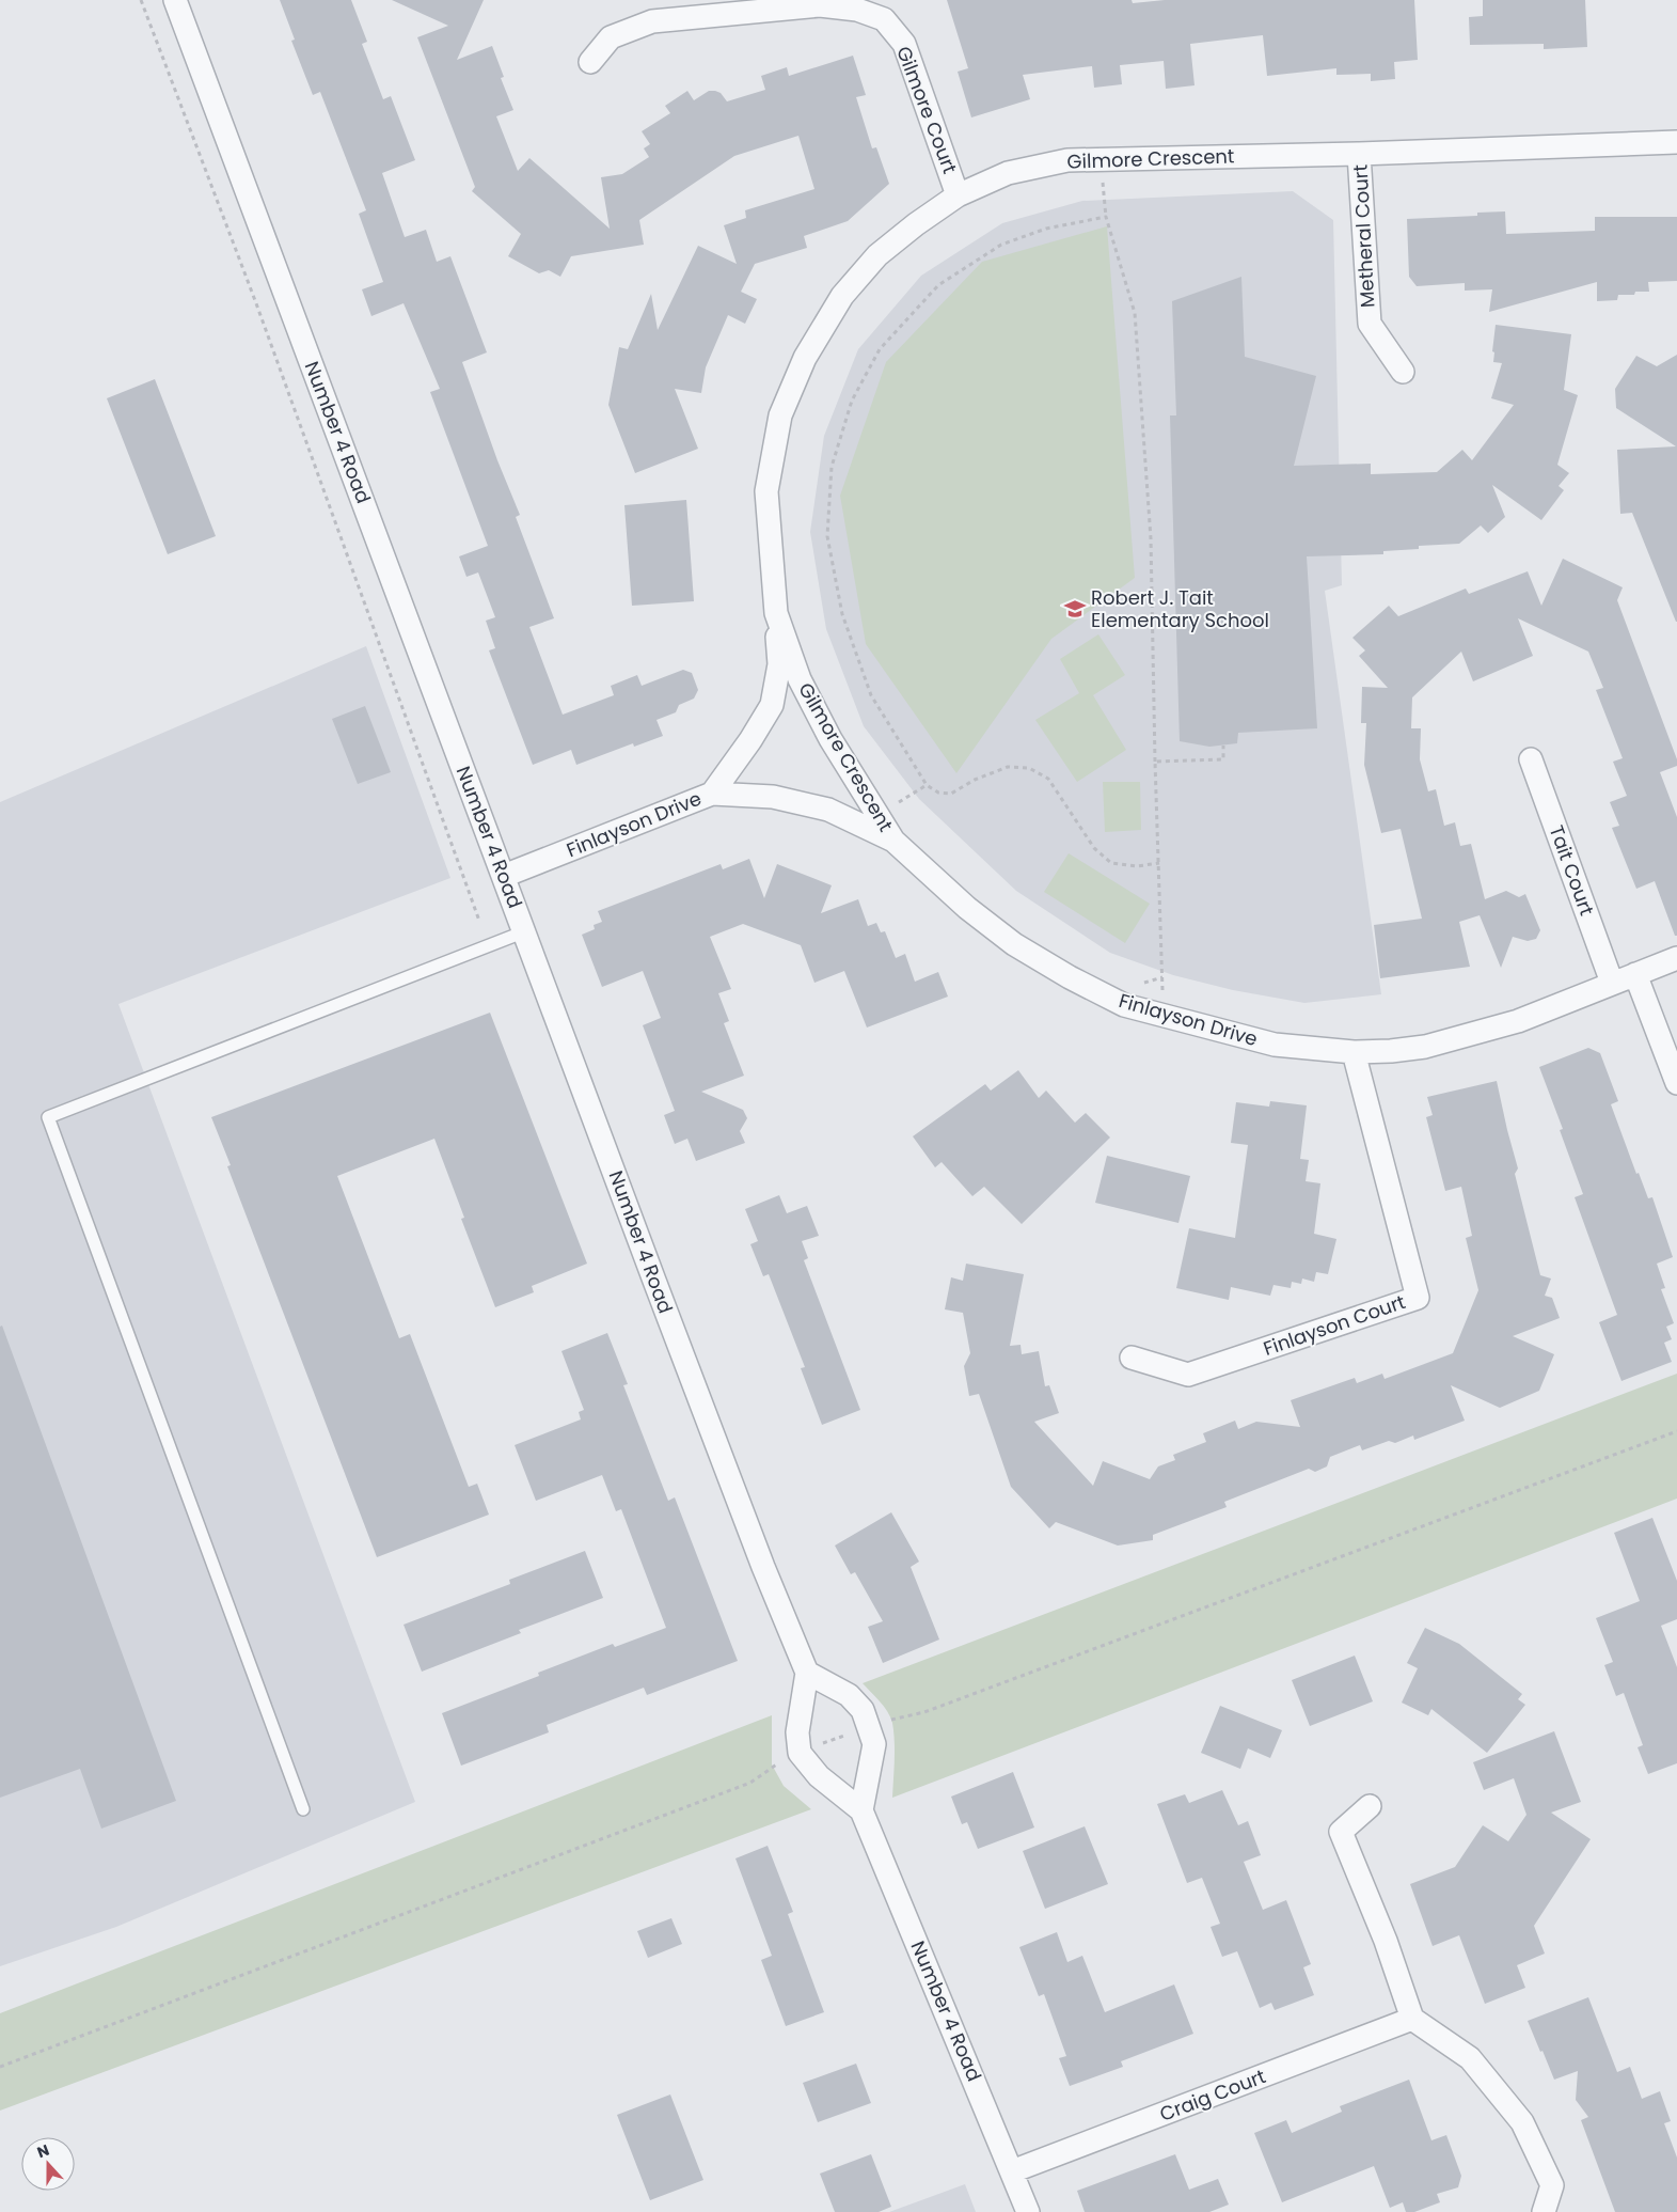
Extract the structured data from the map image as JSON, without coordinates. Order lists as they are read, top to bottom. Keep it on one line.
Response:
{"streets":{"street":["Gilmore Court","Gilmore Crescent","Metheral Court","Number 4 Road","Finlayson Drive","Tait Court","Finlayson Court","Craig Court"]},"crossings":[["Gilmore Court","Gilmore Crescent"],["Gilmore Crescent","Metheral Court"],["Gilmore Crescent","Finlayson Drive"],["Number 4 Road","Finlayson Drive"],["Number 4 Road","Craig Court"],["Finlayson Drive","Tait Court"],["Finlayson Drive","Finlayson Court"]],"places":{"school or university":["Robert J. Tait Elementary School"]},"north":"top"}
